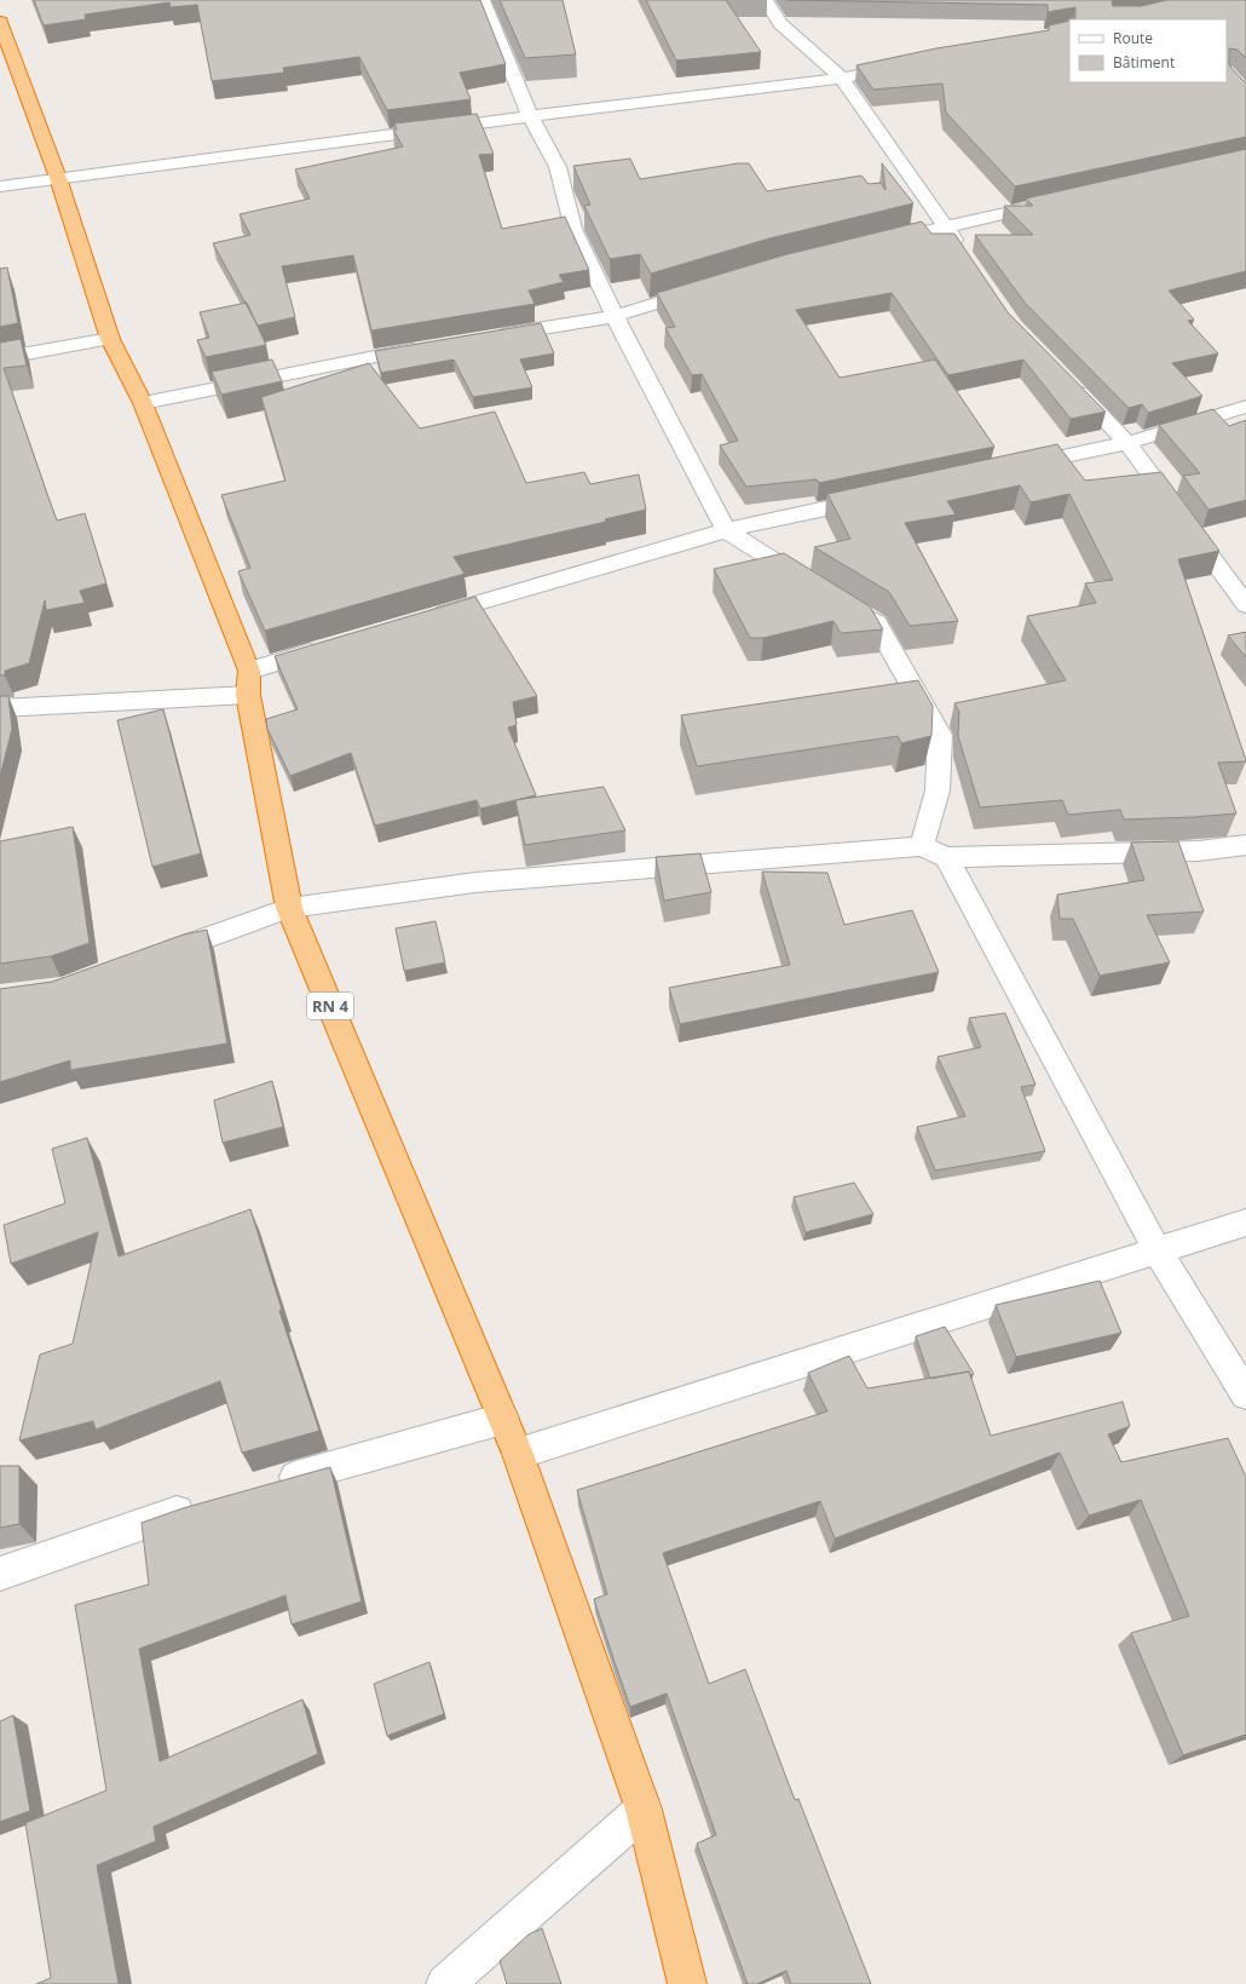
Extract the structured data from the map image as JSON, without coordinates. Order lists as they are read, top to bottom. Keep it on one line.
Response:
{"streets":{"highway":["RN 4"]},"legend":["Route","Bâtiment"]}
